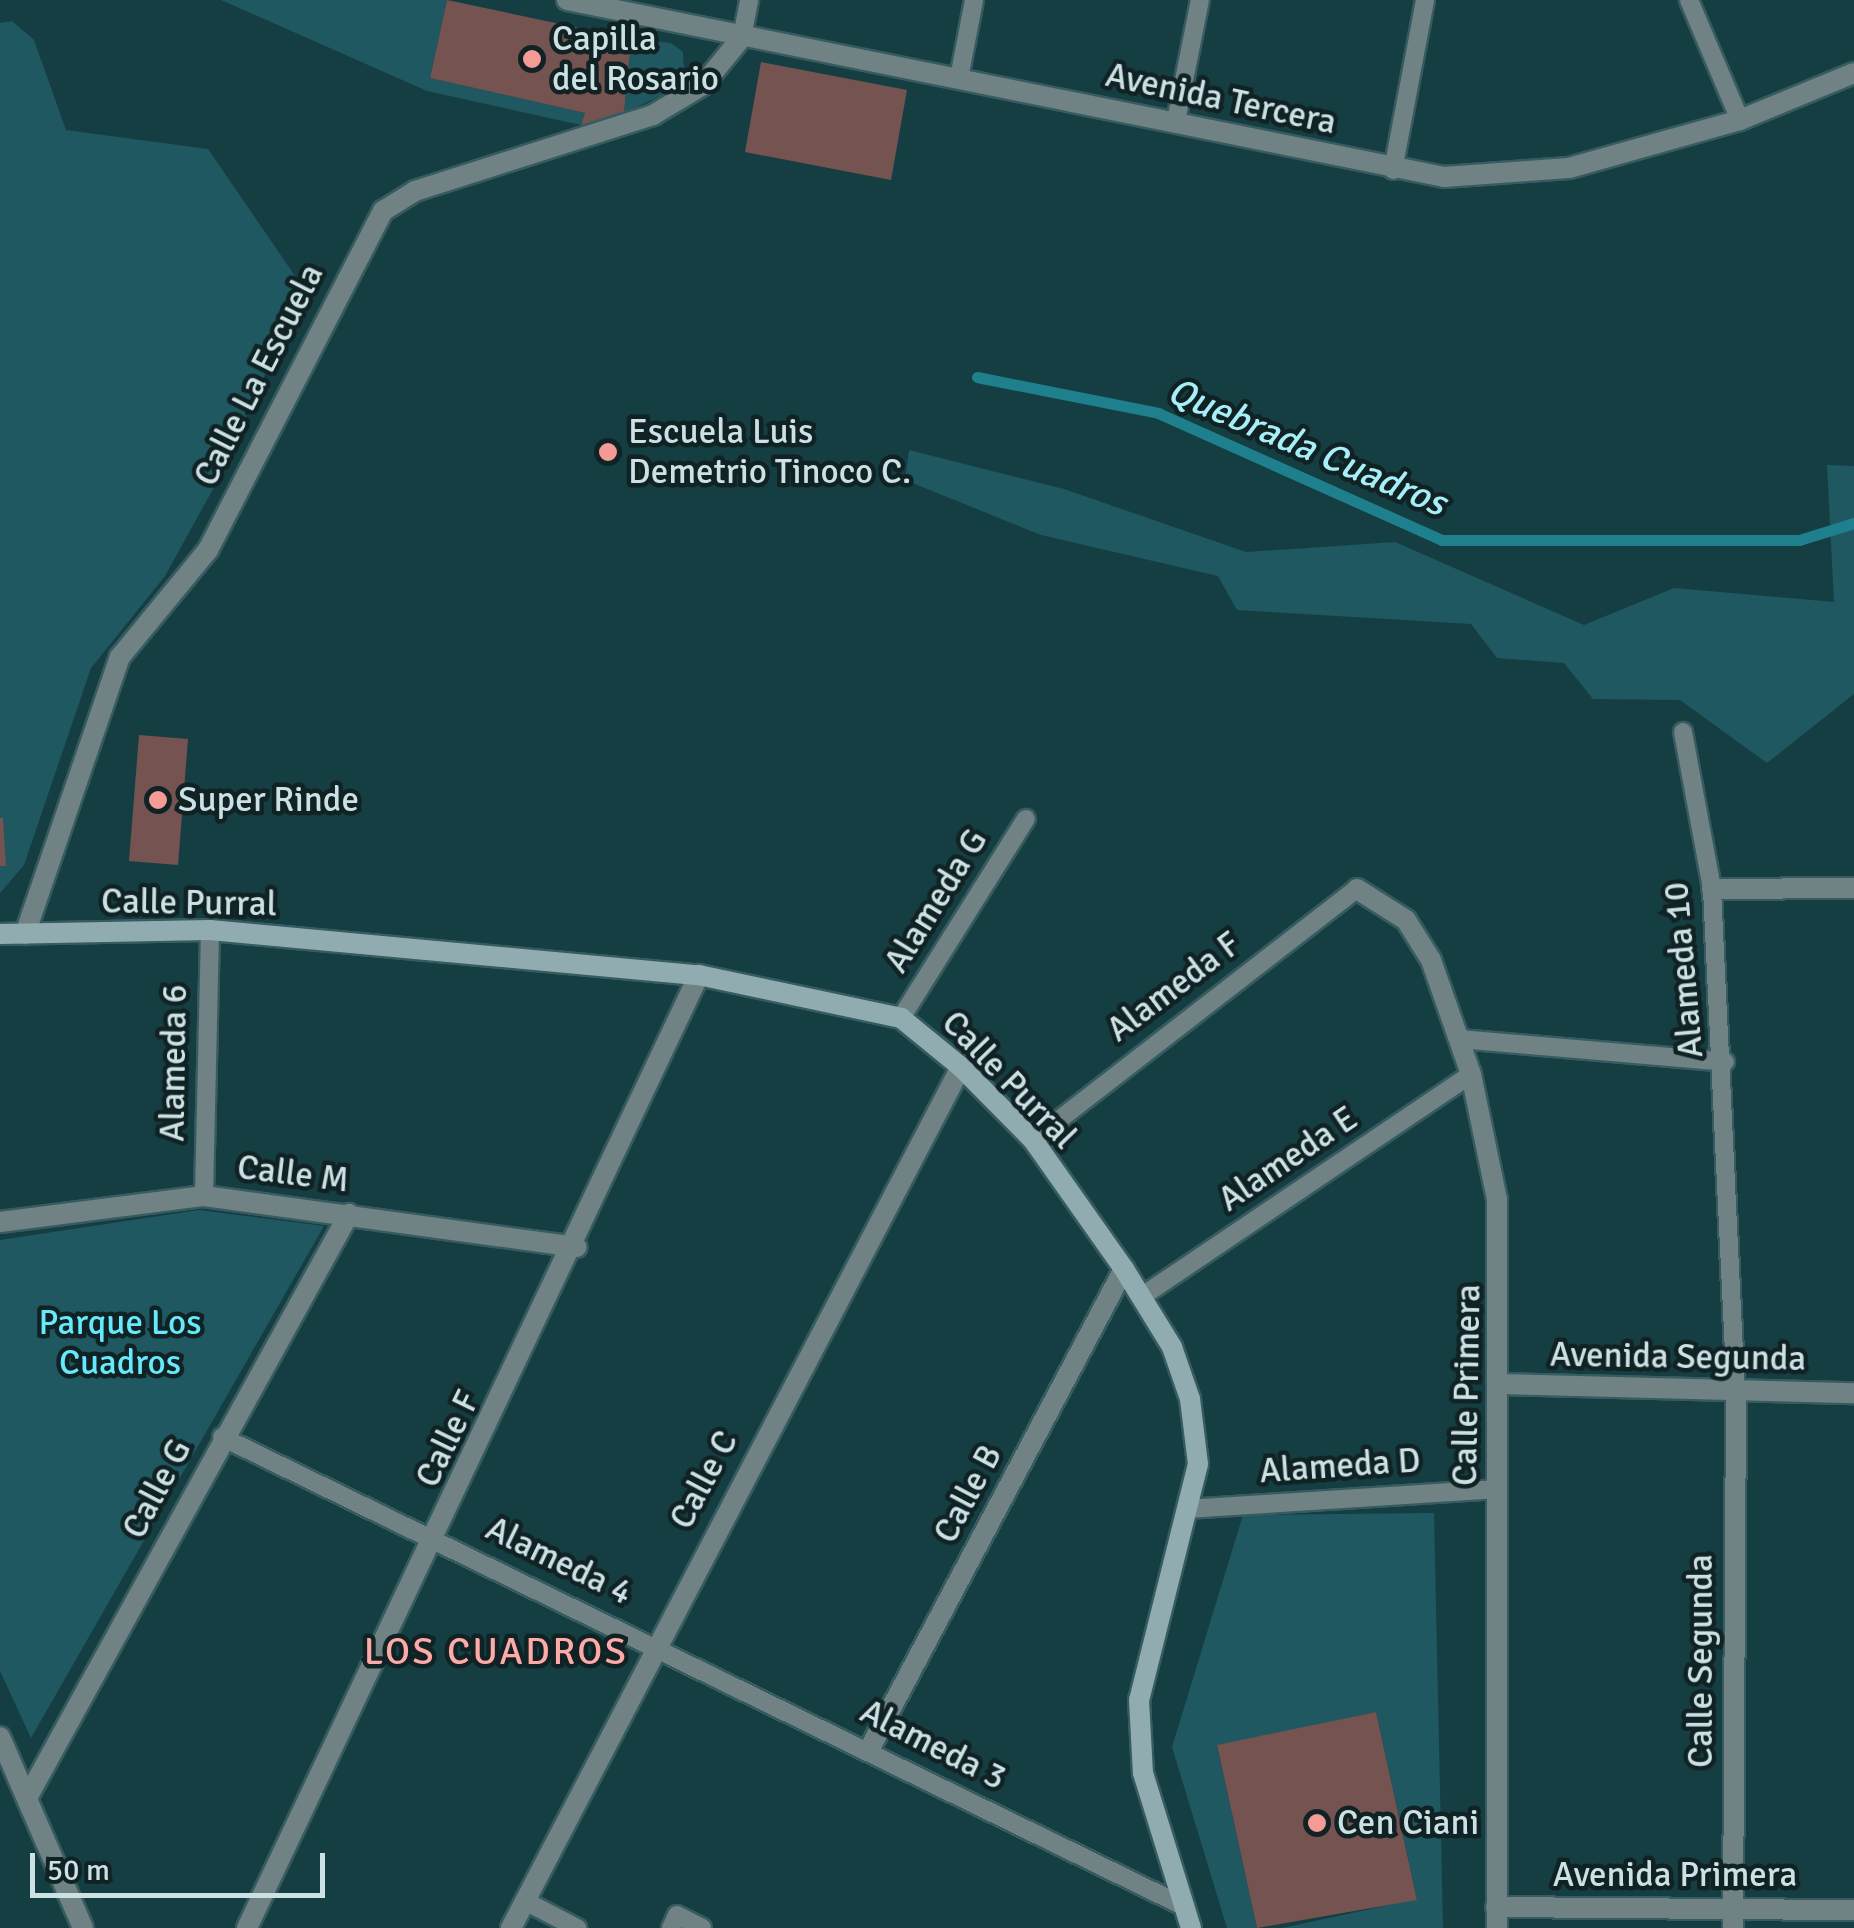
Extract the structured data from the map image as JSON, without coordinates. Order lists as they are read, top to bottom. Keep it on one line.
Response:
{"streets":{"street":["Avenida Tercera","Calle La Escuela","Calle Purral","Calle M","Avenida Segunda","Calle Primera","Calle F","Calle C","Calle G","Calle B","Calle Segunda","Avenida Primera"],"lane":["Alameda G","Alameda 10","Alameda F","Alameda 6","Alameda E","Alameda D","Alameda 4","Alameda 3"]},"crossings":[["Avenida Tercera","Calle La Escuela"],["Calle La Escuela","Calle Purral"],["Alameda G","Calle Purral"],["Calle Purral","Alameda F"],["Calle Purral","Alameda 6"],["Calle Purral","Alameda E"],["Calle Purral","Calle F"],["Calle Purral","Alameda D"],["Calle Purral","Calle C"],["Calle Purral","Calle B"],["Calle Purral","Alameda 3"],["Alameda 10","Avenida Segunda"],["Alameda 10","Calle Segunda"],["Alameda F","Calle Primera"],["Alameda 6","Calle M"],["Alameda E","Calle Primera"],["Calle M","Calle F"],["Calle M","Calle G"],["Avenida Segunda","Calle Primera"],["Avenida Segunda","Calle Segunda"],["Calle Primera","Alameda D"],["Calle Primera","Avenida Primera"],["Calle F","Alameda 4"],["Calle C","Alameda 4"],["Calle C","Alameda 3"],["Calle G","Alameda 4"],["Calle B","Alameda 3"],["Alameda 4","Alameda 3"],["Calle Segunda","Avenida Primera"]],"districts":["LOS CUADROS"],"water":["Quebrada Cuadros"],"parks":["Parque Los Cuadros"],"places":["Capilla del Rosario","Escuela Luis Demetrio Tinoco C.","Super Rinde","Cen Ciani"],"scale_bar":"50 m"}
